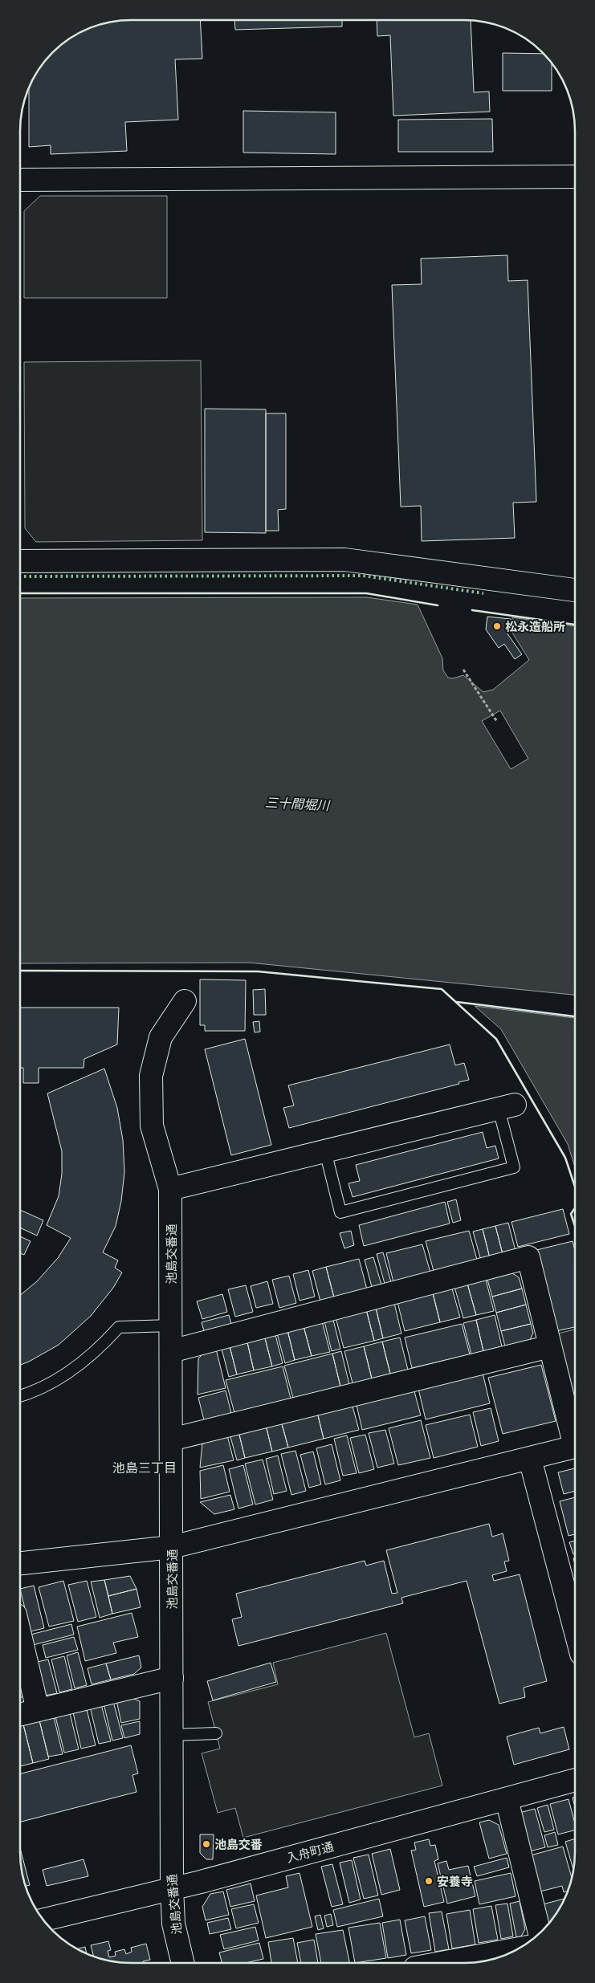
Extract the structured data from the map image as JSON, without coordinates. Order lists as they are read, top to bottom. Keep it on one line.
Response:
{"streets":{"street":["池島交番通","入舟町通"]},"crossings":[["池島交番通","入舟町通"]],"districts":["池島三丁目"],"water":["三十間堀川"],"places":["松永造船所","池島交番","安養寺"]}
